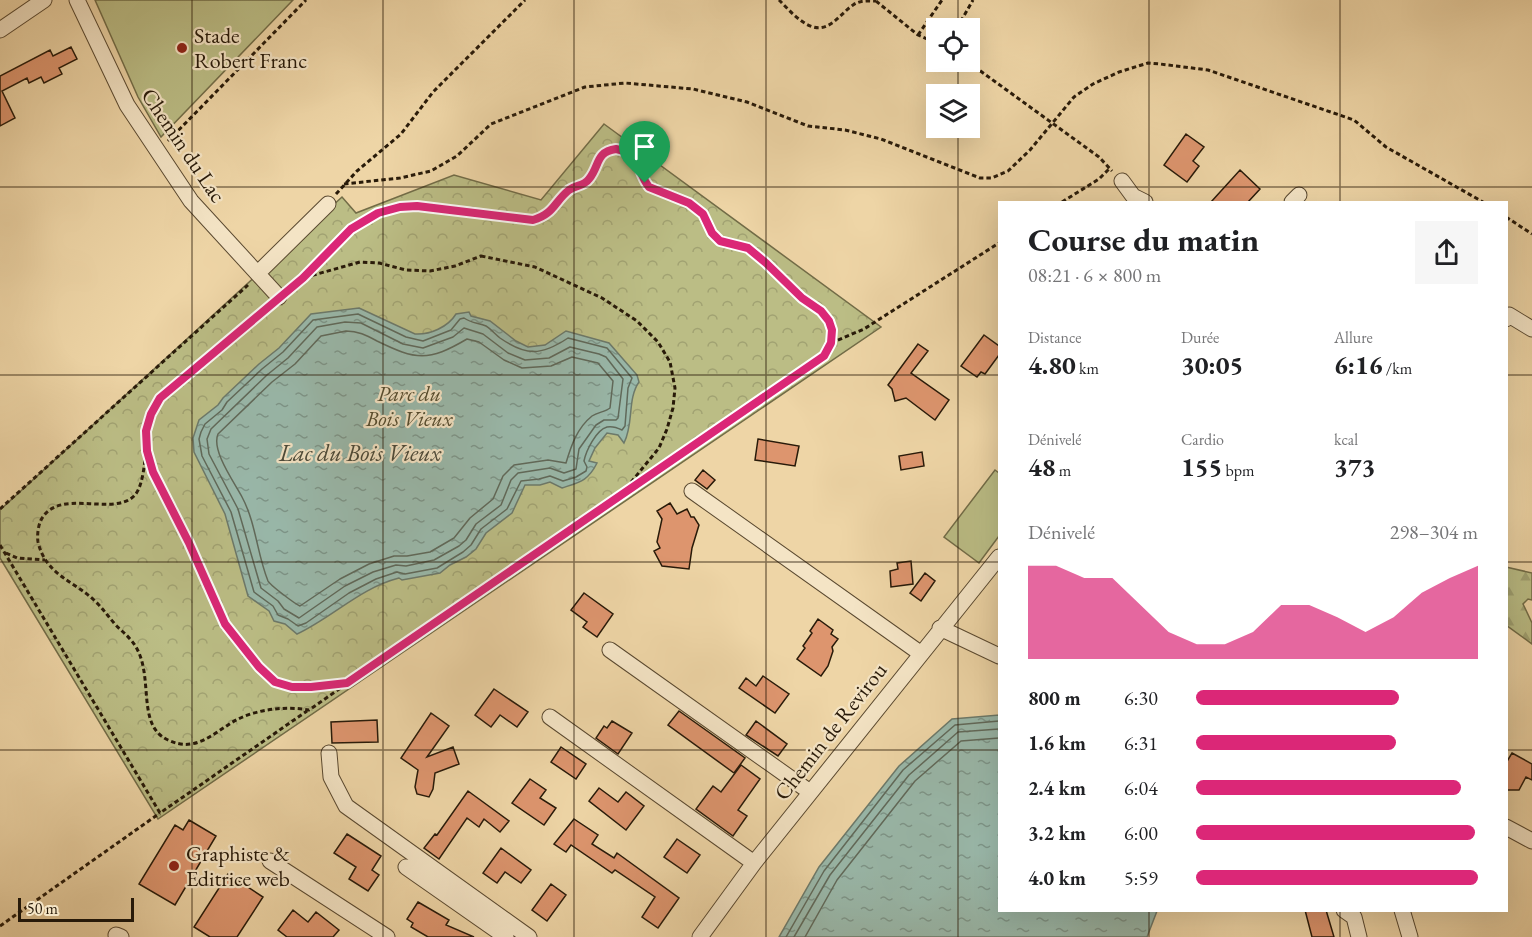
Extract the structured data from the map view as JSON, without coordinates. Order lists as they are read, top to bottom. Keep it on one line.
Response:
{"streets":{"street":["Chemin du Lac","Chemin de Revirou"]},"water":["Lac du Bois Vieux"],"parks":["Parc du Bois Vieux"],"places":["Stade Robert Franc","Graphiste & Editrice web"],"scale_bar":"50 m","page":{"heading":["Course du matin","08:21 · 6 × 800 m"],"stats":[["Distance","4.80 km"],["Durée","30:05"],["Allure","6:16 /km"],["Dénivelé","48 m"],["Cardio","155 bpm"],["kcal","373"]],"chart":["Dénivelé","298–304 m"],"list":[{"name":"800 m","note":"6:30"},{"name":"1.6 km","note":"6:31"},{"name":"2.4 km","note":"6:04"},{"name":"3.2 km","note":"6:00"},{"name":"4.0 km","note":"5:59"}],"scale":"50 m"}}
